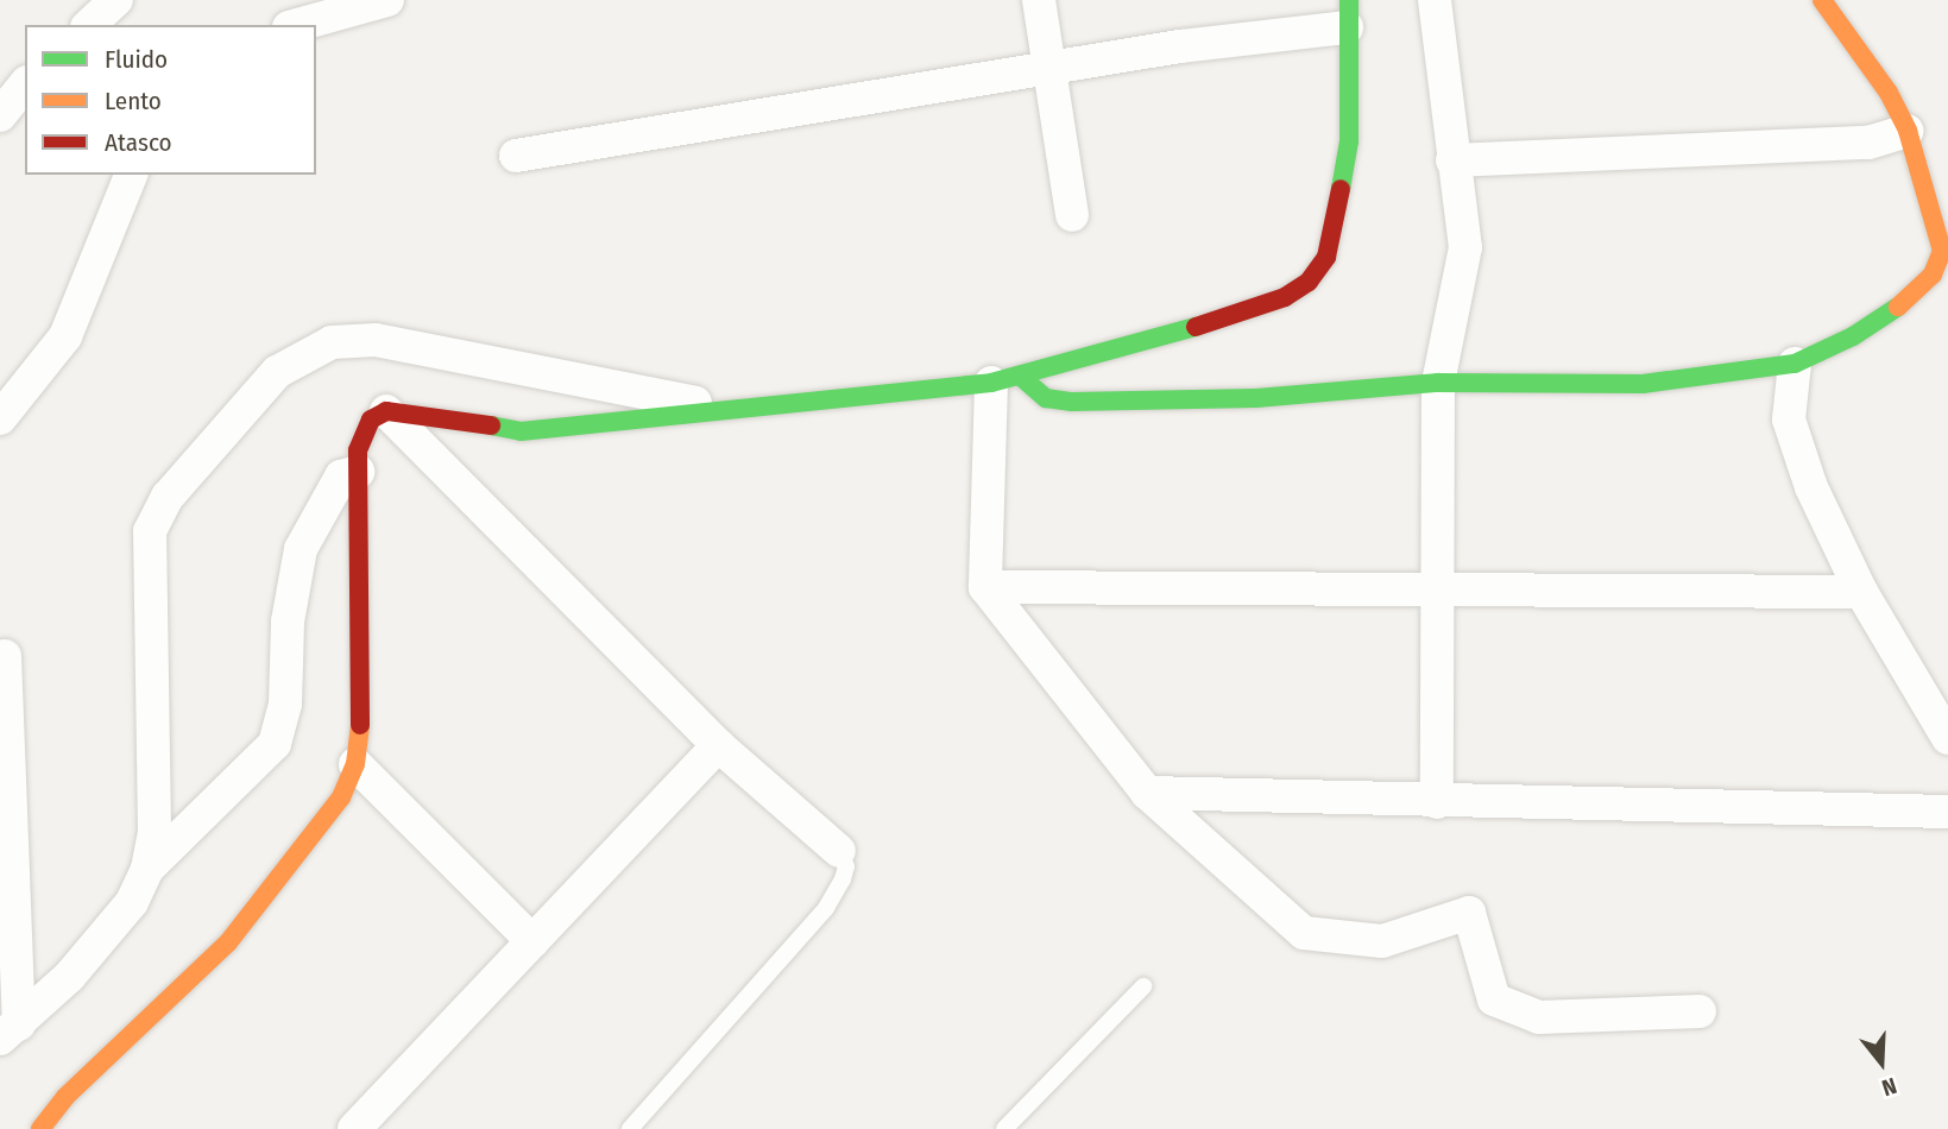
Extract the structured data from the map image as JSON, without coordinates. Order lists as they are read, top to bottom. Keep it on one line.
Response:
{"legend":["Fluido","Lento","Atasco"],"north":"bottom"}
